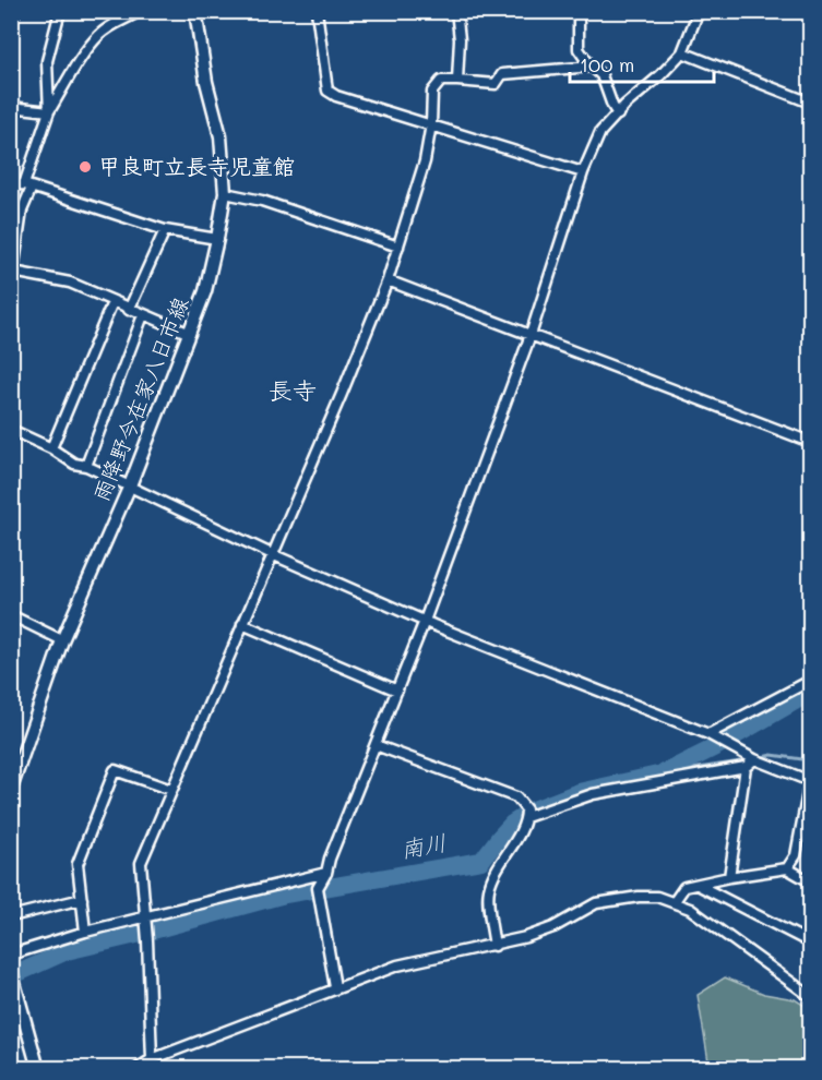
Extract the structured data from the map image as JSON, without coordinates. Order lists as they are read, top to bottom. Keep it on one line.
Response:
{"streets":{"main road":["雨降野今在家八日市線"]},"districts":["長寺"],"water":["南川"],"places":["甲良町立長寺児童館"],"scale_bar":"100 m"}
